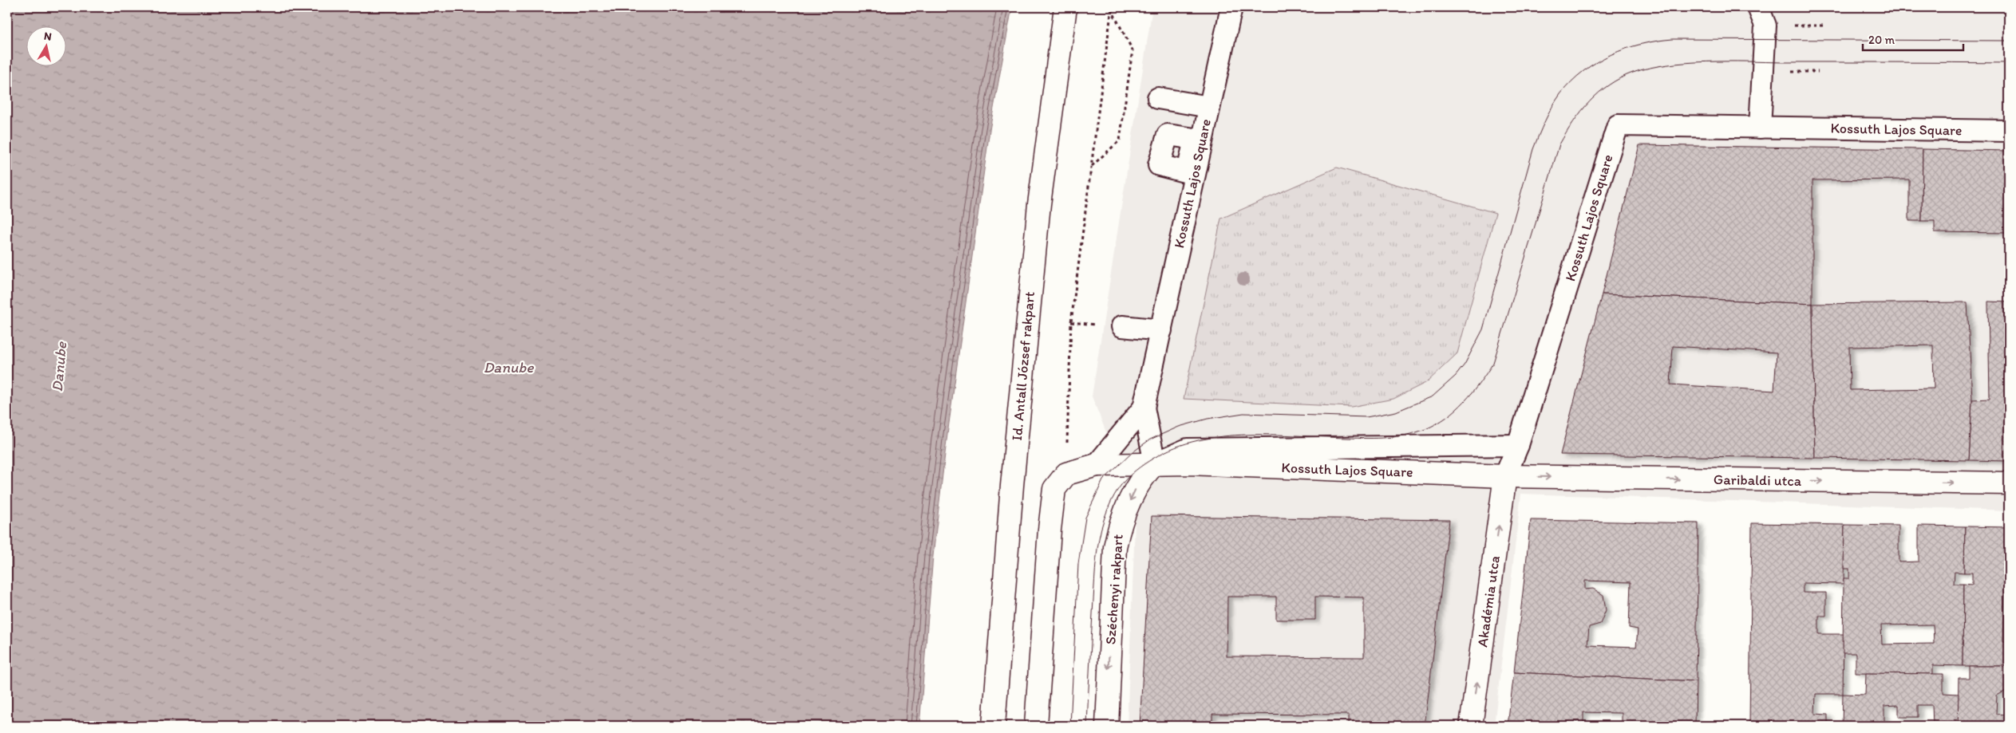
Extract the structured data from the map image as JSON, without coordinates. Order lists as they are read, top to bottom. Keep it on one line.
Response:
{"streets":{"street":["Kossuth Lajos Square","Id. Antall József rakpart","Garibaldi utca","Széchenyi rakpart","Akadémia utca"]},"crossings":[["Kossuth Lajos Square","Garibaldi utca"],["Kossuth Lajos Square","Széchenyi rakpart"],["Kossuth Lajos Square","Akadémia utca"],["Garibaldi utca","Akadémia utca"]],"one_way":["Garibaldi utca","Akadémia utca"],"water":["Danube"],"scale_bar":"20 m","north":"top"}
